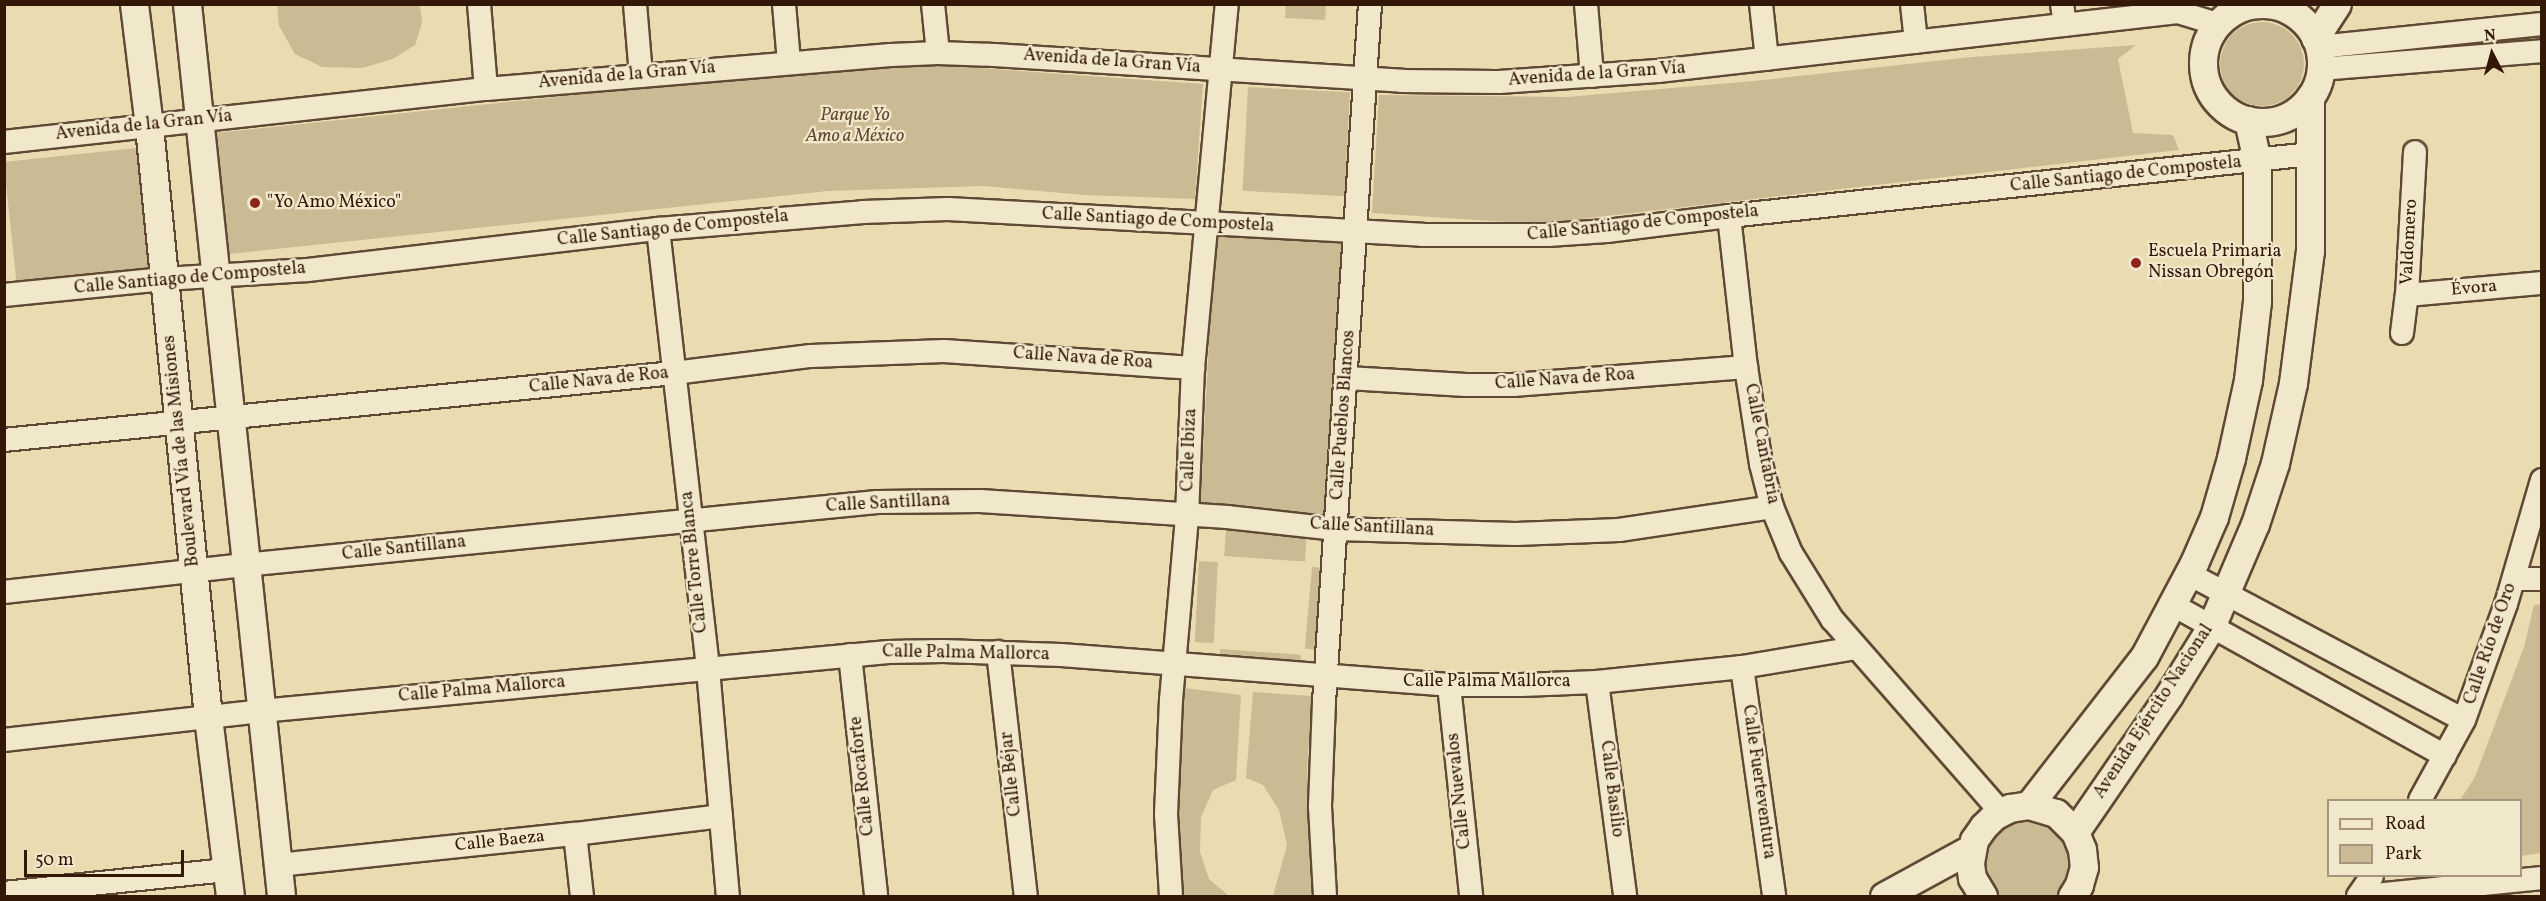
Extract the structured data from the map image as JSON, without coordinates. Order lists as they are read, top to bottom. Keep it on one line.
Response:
{"streets":{"street":["Avenida de la Gran Vía","Calle Santiago de Compostela","Valdomero","Évora","Calle Nava de Roa","Calle Pueblos Blancos","Calle Cantabria","Calle Ibiza","Boulevard Vía de las Misiones","Calle Santillana","Calle Torre Blanca","Calle Río de Oro","Calle Palma Mallorca","Avenida Ejército Nacional","Calle Béjar","Calle Rocaforte","Calle Fuerteventura","Calle Basilio","Calle Nuevalos","Calle Baeza"]},"crossings":[["Avenida de la Gran Vía","Calle Pueblos Blancos"],["Avenida de la Gran Vía","Calle Ibiza"],["Avenida de la Gran Vía","Boulevard Vía de las Misiones"],["Avenida de la Gran Vía","Avenida Ejército Nacional"],["Calle Santiago de Compostela","Calle Pueblos Blancos"],["Calle Santiago de Compostela","Calle Cantabria"],["Calle Santiago de Compostela","Calle Ibiza"],["Calle Santiago de Compostela","Boulevard Vía de las Misiones"],["Calle Santiago de Compostela","Calle Torre Blanca"],["Calle Santiago de Compostela","Avenida Ejército Nacional"],["Valdomero","Évora"],["Calle Nava de Roa","Calle Pueblos Blancos"],["Calle Nava de Roa","Calle Cantabria"],["Calle Nava de Roa","Calle Ibiza"],["Calle Nava de Roa","Boulevard Vía de las Misiones"],["Calle Nava de Roa","Calle Torre Blanca"],["Calle Pueblos Blancos","Calle Santillana"],["Calle Pueblos Blancos","Calle Palma Mallorca"],["Calle Cantabria","Calle Santillana"],["Calle Cantabria","Calle Palma Mallorca"],["Calle Ibiza","Calle Santillana"],["Calle Ibiza","Calle Palma Mallorca"],["Boulevard Vía de las Misiones","Calle Santillana"],["Boulevard Vía de las Misiones","Calle Palma Mallorca"],["Calle Santillana","Calle Torre Blanca"],["Calle Torre Blanca","Calle Palma Mallorca"],["Calle Torre Blanca","Calle Baeza"],["Calle Palma Mallorca","Calle Béjar"],["Calle Palma Mallorca","Calle Rocaforte"],["Calle Palma Mallorca","Calle Fuerteventura"],["Calle Palma Mallorca","Calle Basilio"],["Calle Palma Mallorca","Calle Nuevalos"]],"parks":["Parque Yo Amo a México"],"places":["\"Yo Amo México\"","Escuela Primaria Nissan Obregón"],"legend":["Road","Park"],"scale_bar":"50 m","north":"top"}
